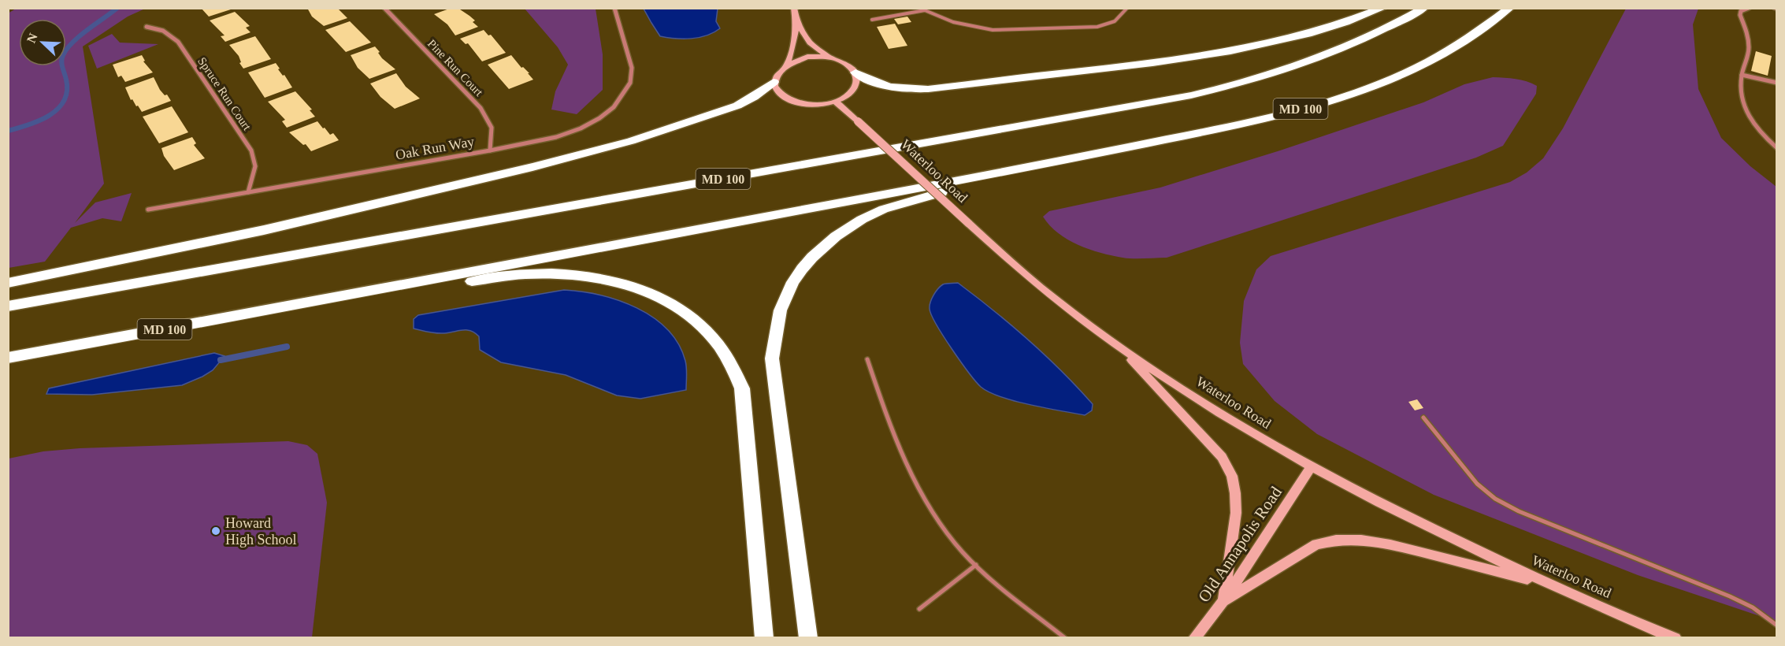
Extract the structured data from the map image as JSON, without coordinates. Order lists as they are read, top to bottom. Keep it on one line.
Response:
{"streets":{"highway":["MD 100"],"main road":["Waterloo Road","Old Annapolis Road"],"street":["Pine Run Court","Spruce Run Court","Oak Run Way"]},"crossings":[["Pine Run Court","Oak Run Way"],["Spruce Run Court","Oak Run Way"],["Waterloo Road","Old Annapolis Road"]],"places":["Howard High School"],"north":"top left"}
